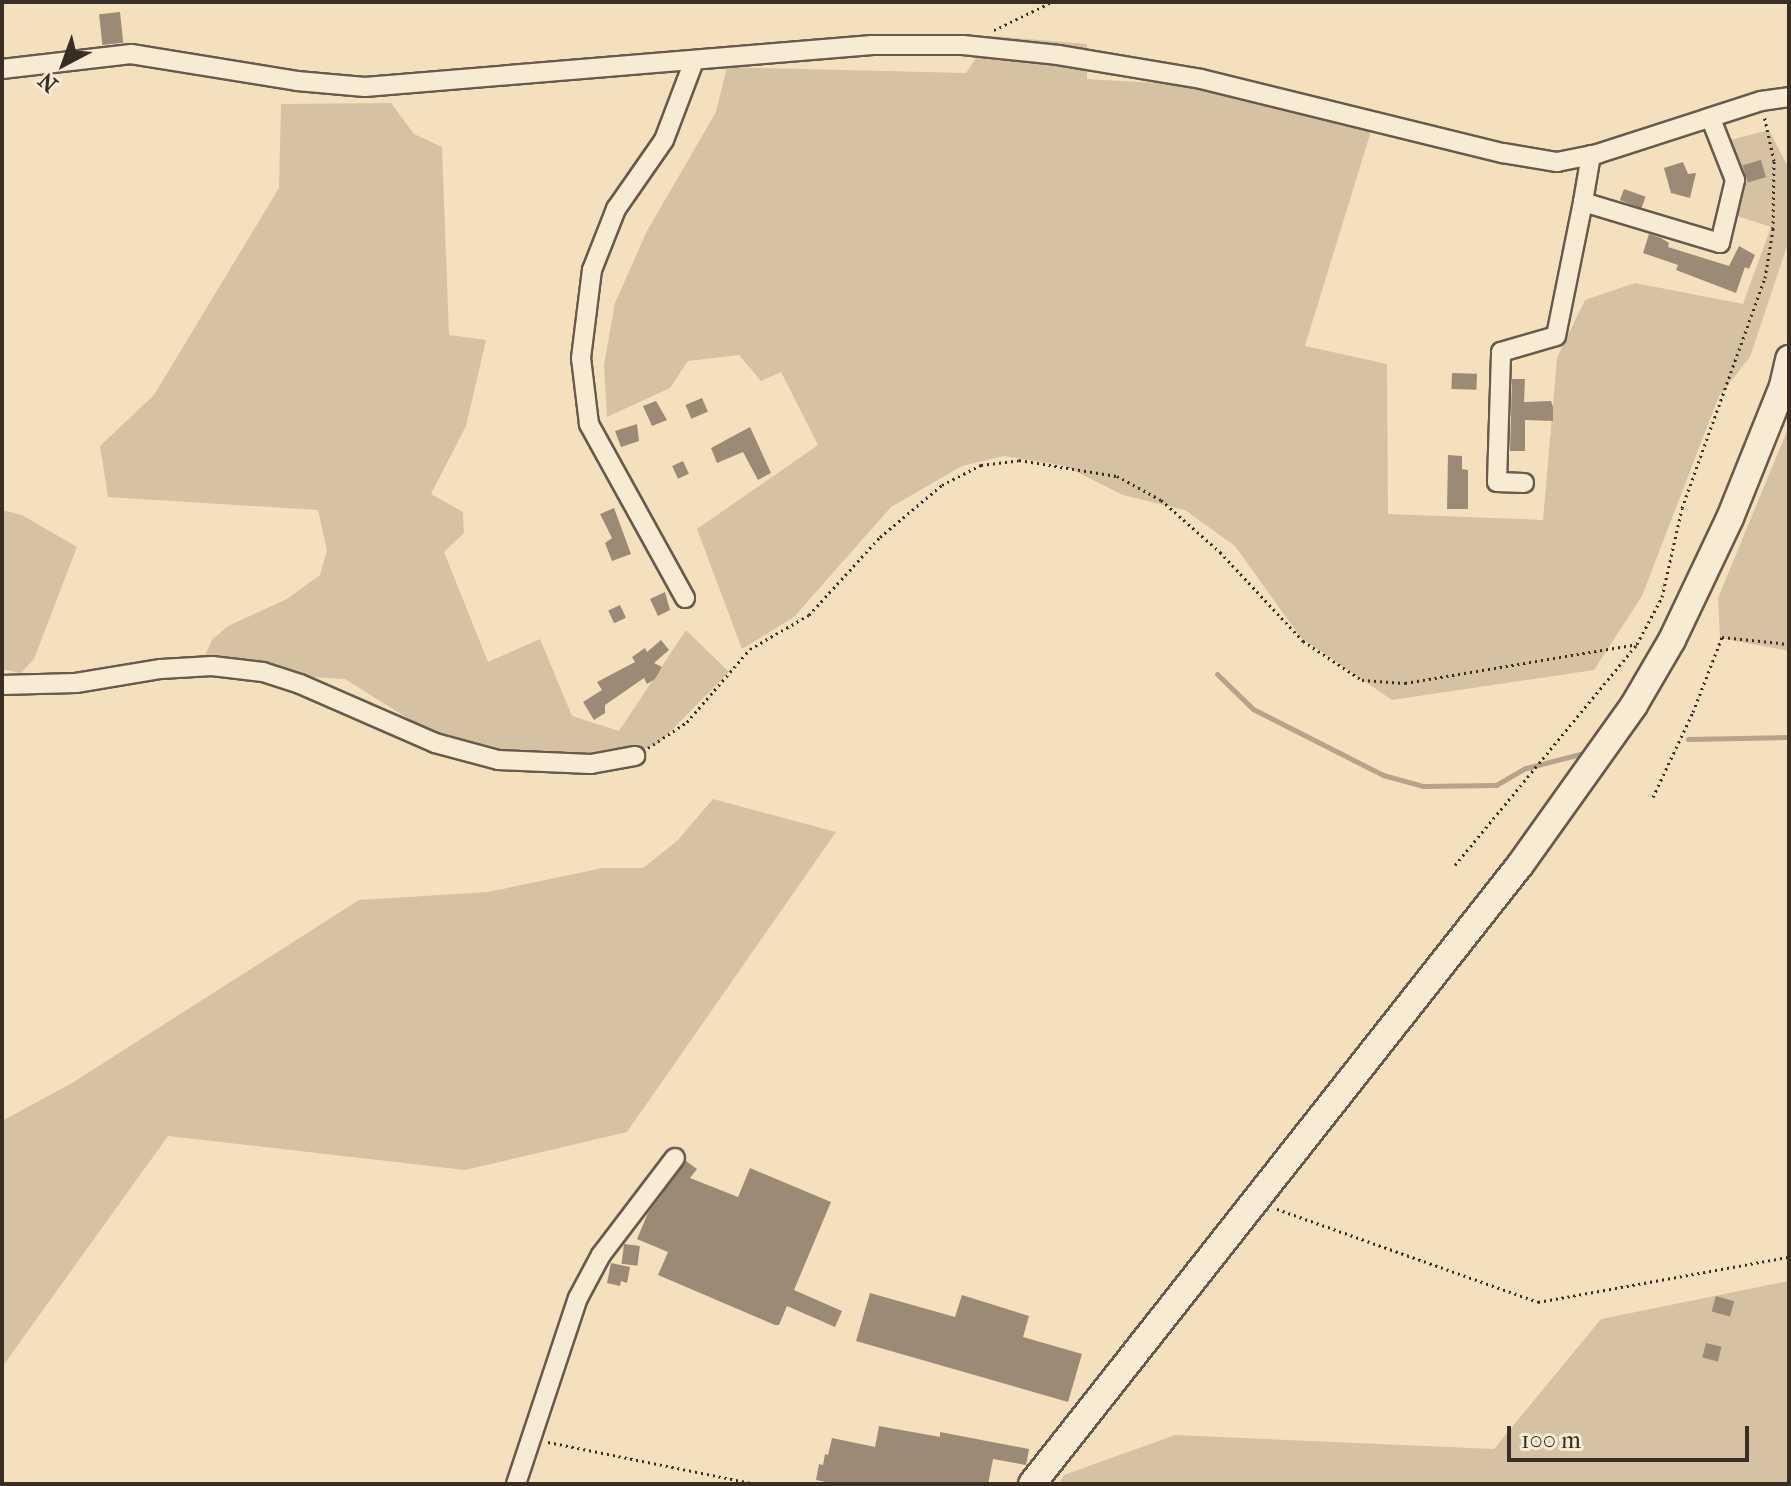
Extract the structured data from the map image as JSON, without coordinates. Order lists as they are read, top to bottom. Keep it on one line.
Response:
{"scale_bar":"100 m","north":"bottom left"}
